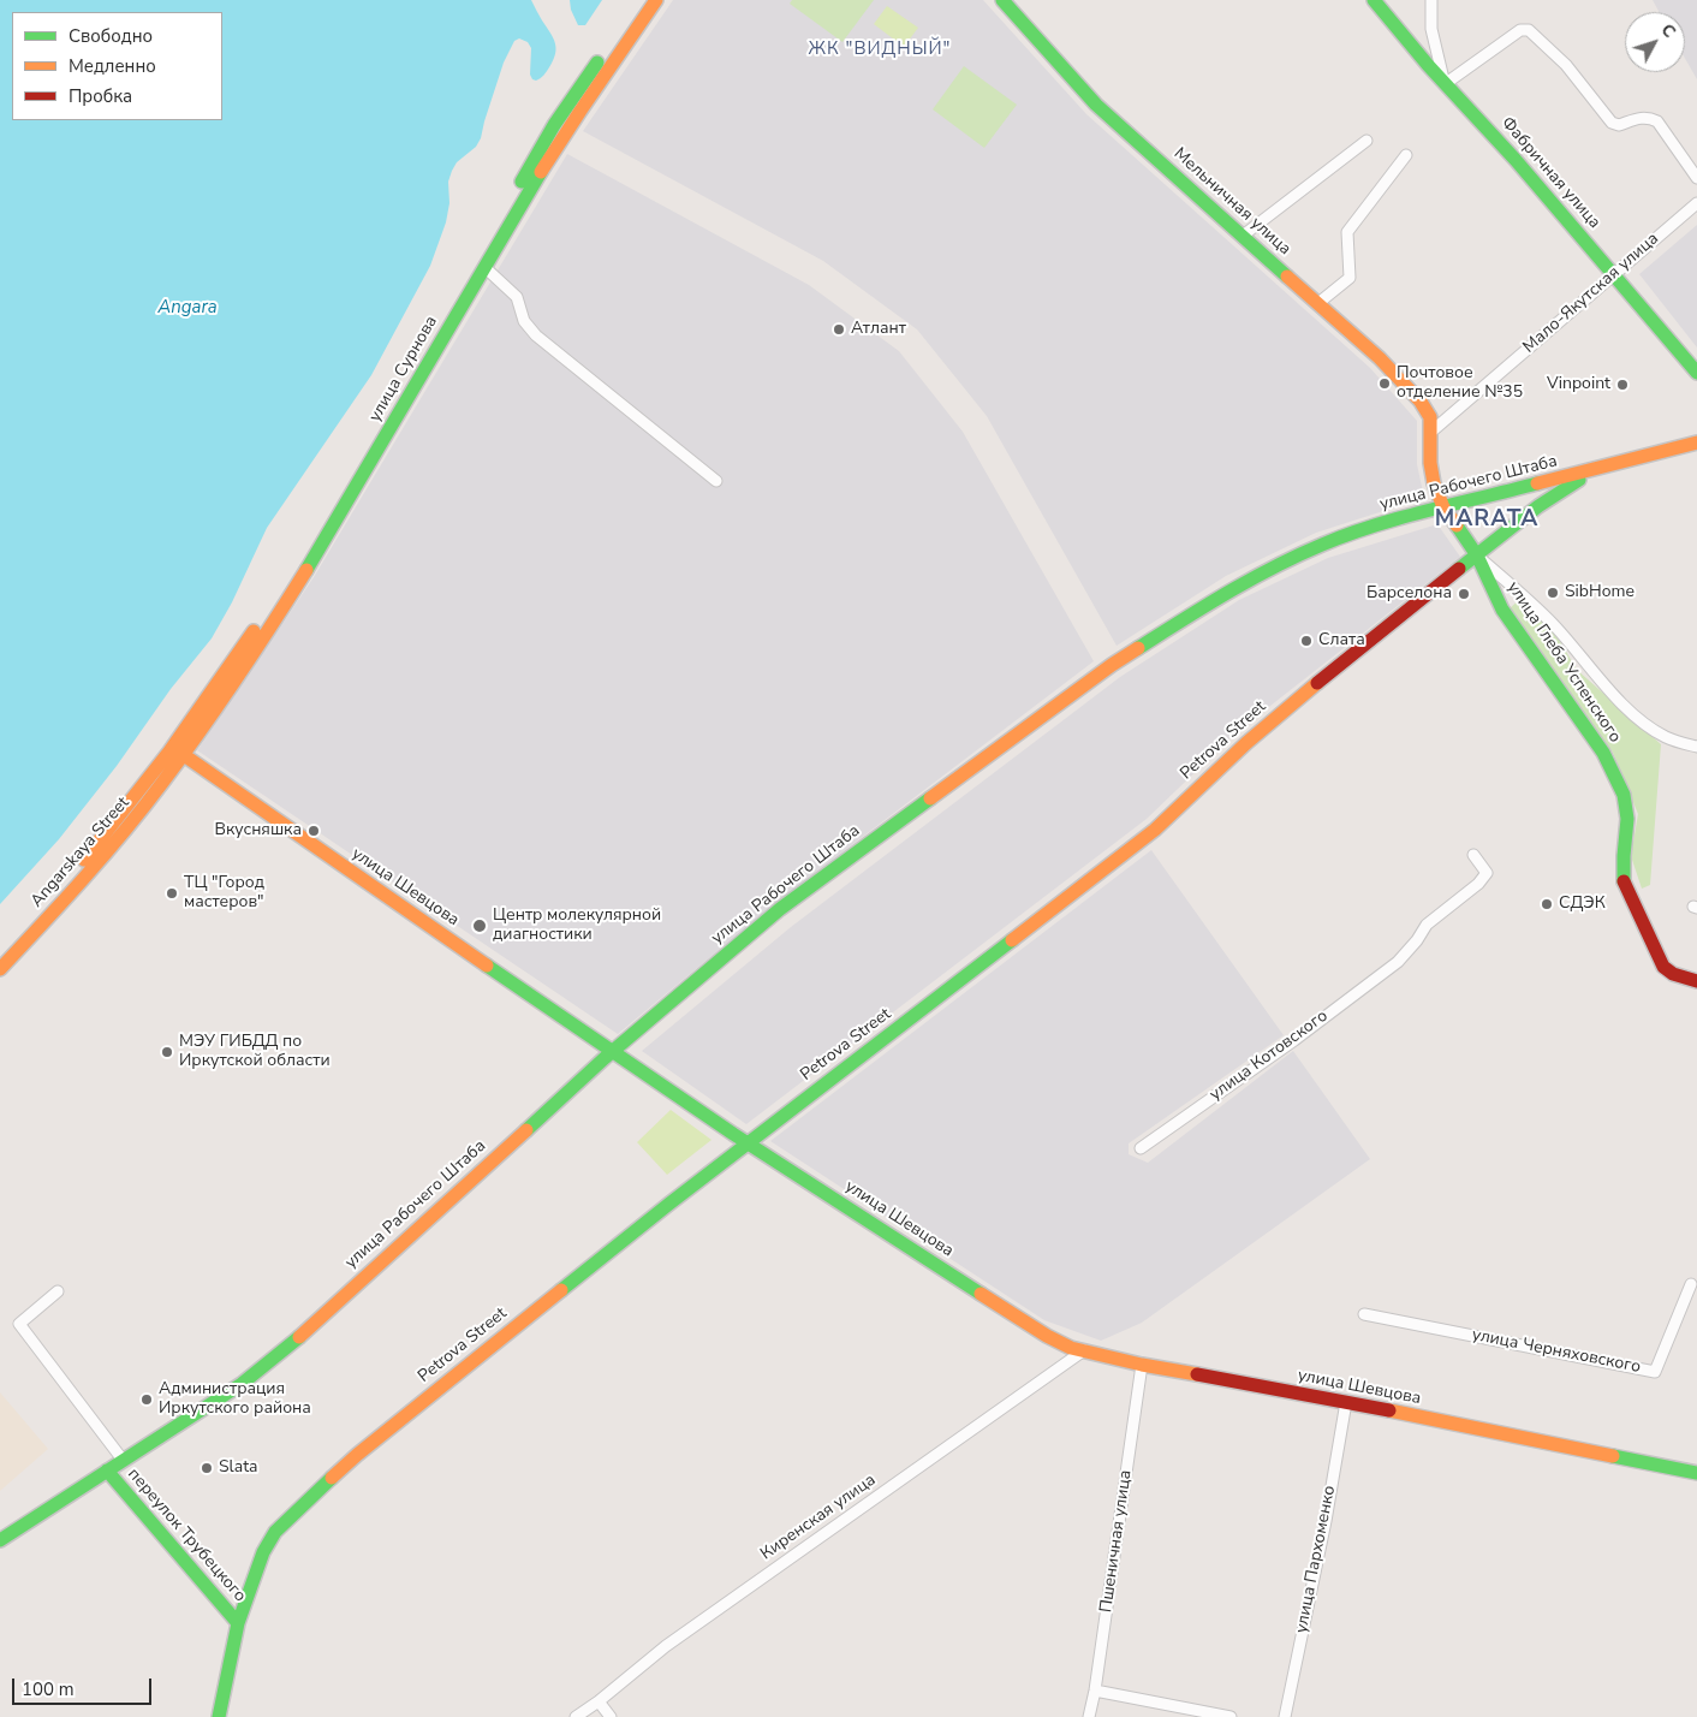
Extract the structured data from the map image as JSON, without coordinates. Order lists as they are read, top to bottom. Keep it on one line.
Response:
{"streets":{"main road":["Фабричная улица","Мельничная улица","улица Сурнова","улица Рабочего Штаба","улица Глеба Успенского","Petrova Street","Angarskaya Street","улица Шевцова","переулок Трубецкого"],"street":["Мало-Якутская улица","улица Котовского","улица Черняховского","Киренская улица","Пшеничная улица","улица Пархоменко"]},"crossings":[["Фабричная улица","Мало-Якутская улица"],["Мельничная улица","Мало-Якутская улица"],["Мельничная улица","улица Рабочего Штаба"],["Мельничная улица","улица Глеба Успенского"],["Мельничная улица","Petrova Street"],["улица Сурнова","Angarskaya Street"],["улица Сурнова","улица Шевцова"],["улица Рабочего Штаба","Petrova Street"],["улица Рабочего Штаба","улица Шевцова"],["улица Рабочего Штаба","переулок Трубецкого"],["улица Глеба Успенского","Petrova Street"],["Petrova Street","улица Шевцова"],["Petrova Street","переулок Трубецкого"],["Angarskaya Street","улица Шевцова"],["улица Шевцова","Киренская улица"],["улица Шевцова","Пшеничная улица"],["улица Шевцова","улица Пархоменко"]],"districts":["ЖК \"ВИДНЫЙ\"","MARATA"],"water":["Angara"],"places":["Атлант","Почтовое отделение №35","Vinpoint","SibHome","Барселона","Слата","Вкусняшка","ТЦ \"Город мастеров\"","СДЭК","Центр молекулярной диагностики","МЭУ ГИБДД по Иркутской области","Администрация Иркутского района","Slata"],"legend":["Свободно","Медленно","Пробка"],"scale_bar":"100 m","north":"top right"}
